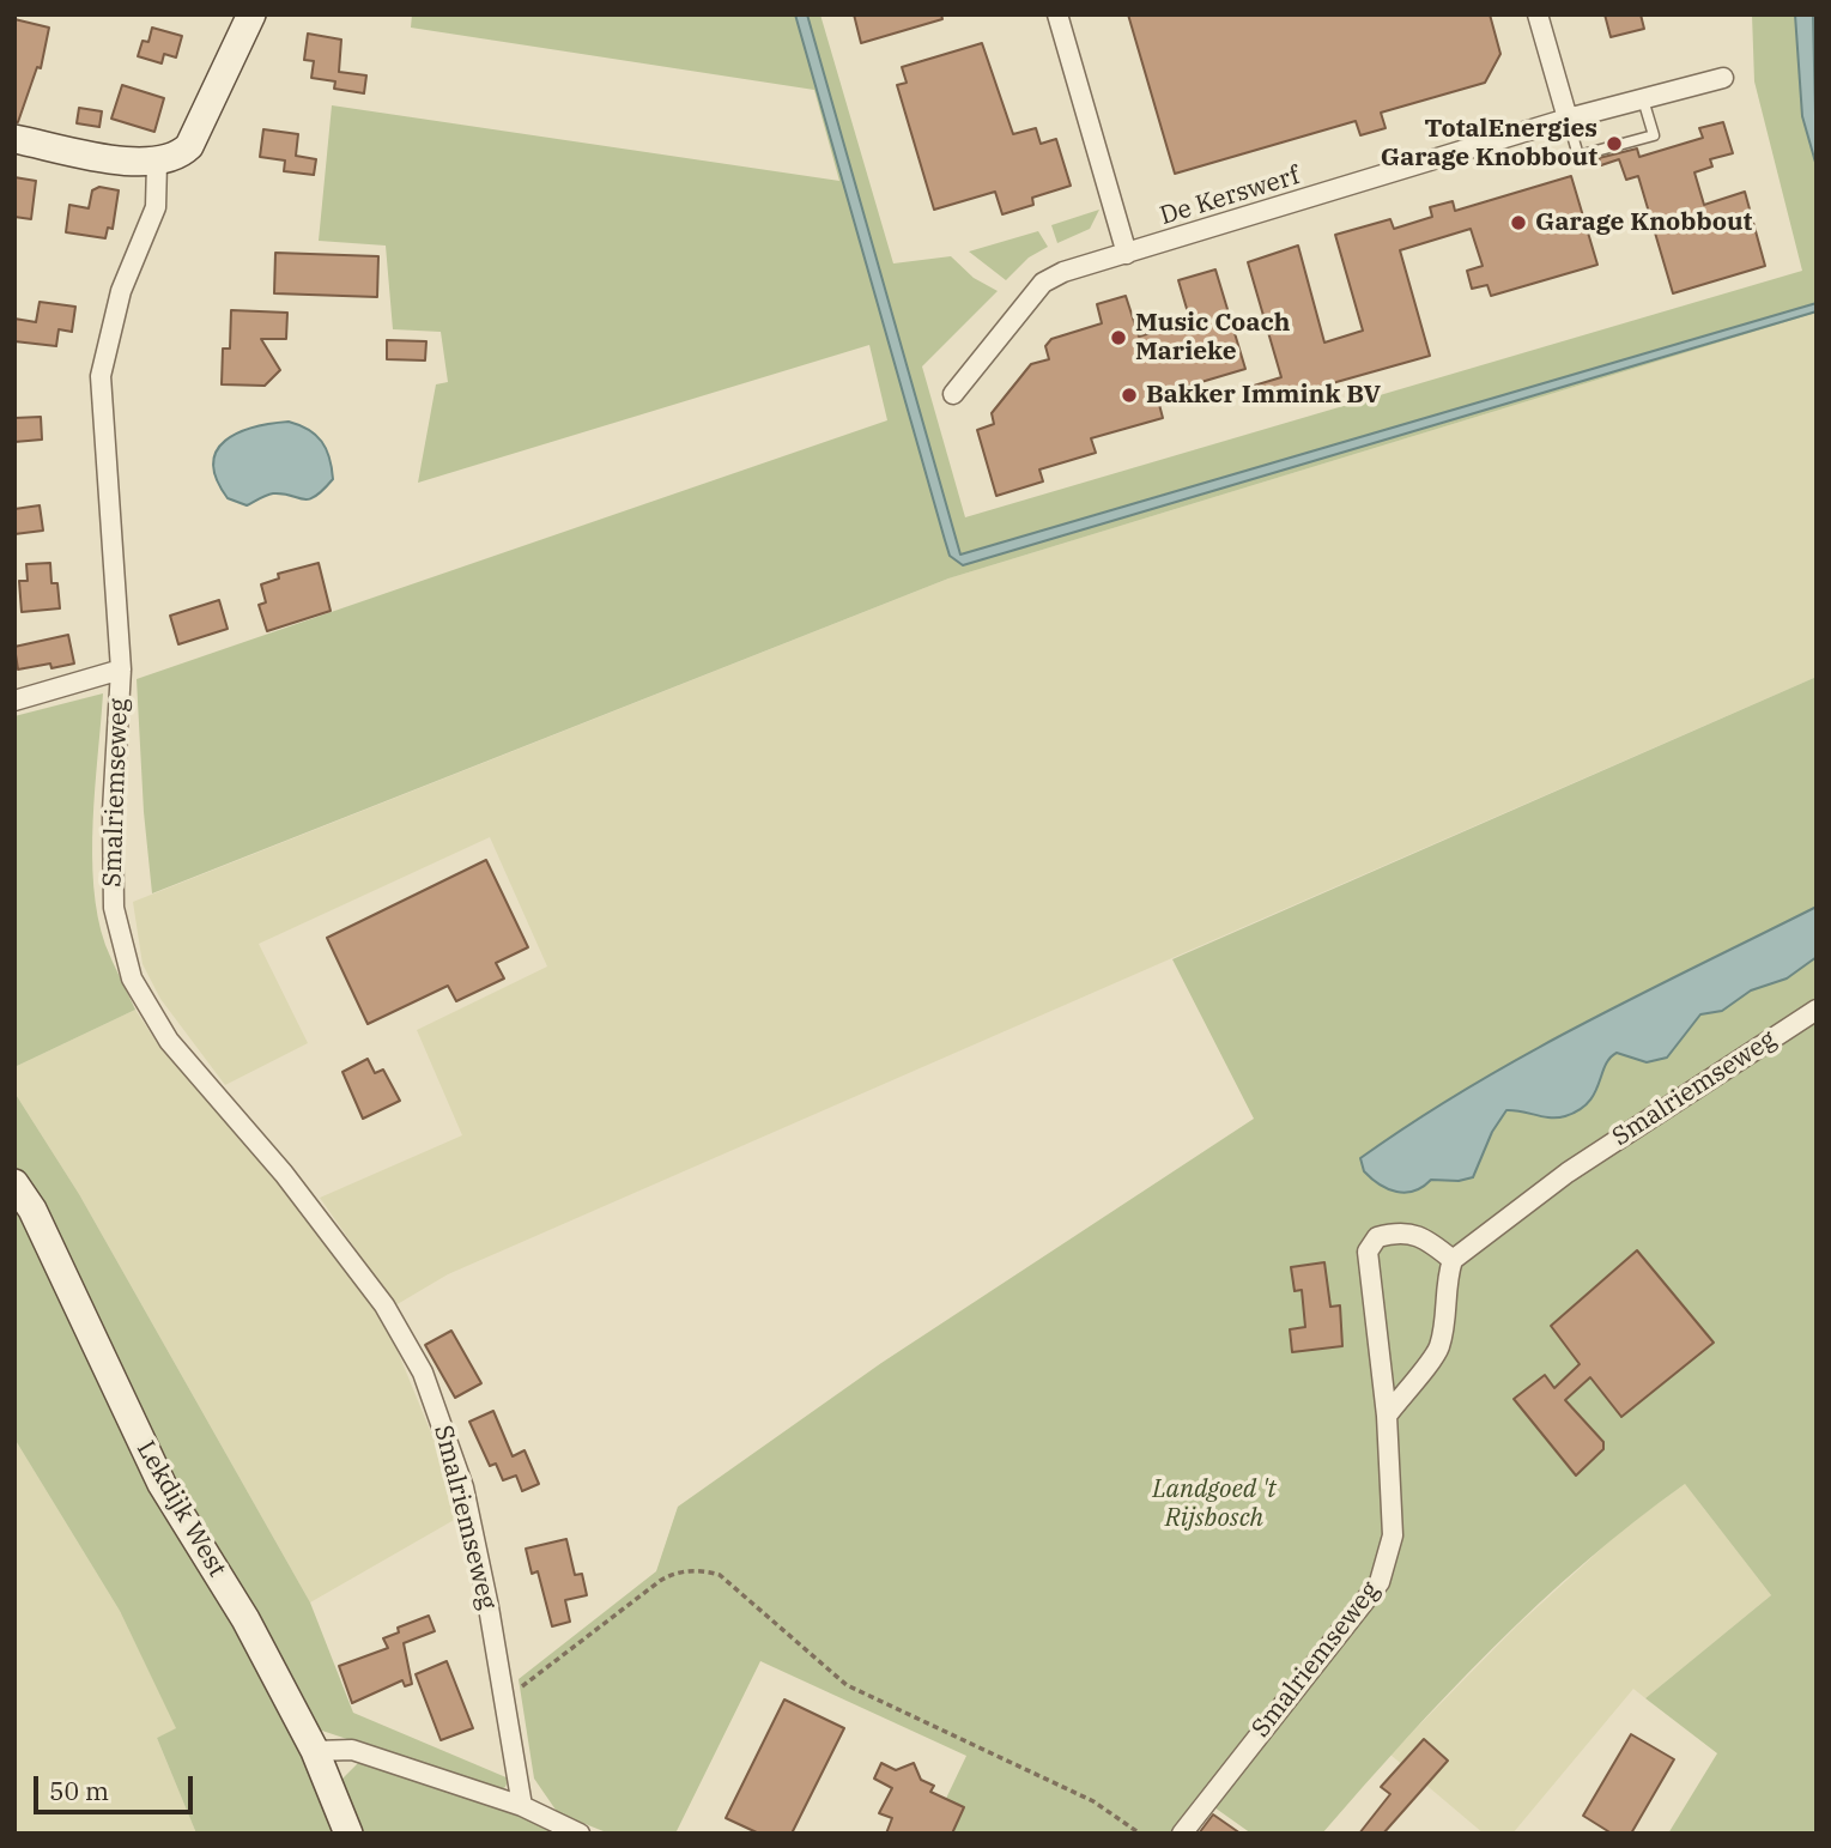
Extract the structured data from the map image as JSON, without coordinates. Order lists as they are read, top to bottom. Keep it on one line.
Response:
{"streets":{"street":["De Kerswerf","Smalriemseweg","Lekdijk West"]},"parks":["Landgoed 't Rijsbosch"],"places":["TotalEnergies Garage Knobbout","Garage Knobbout","Music Coach Marieke","Bakker Immink BV"],"scale_bar":"50 m"}
